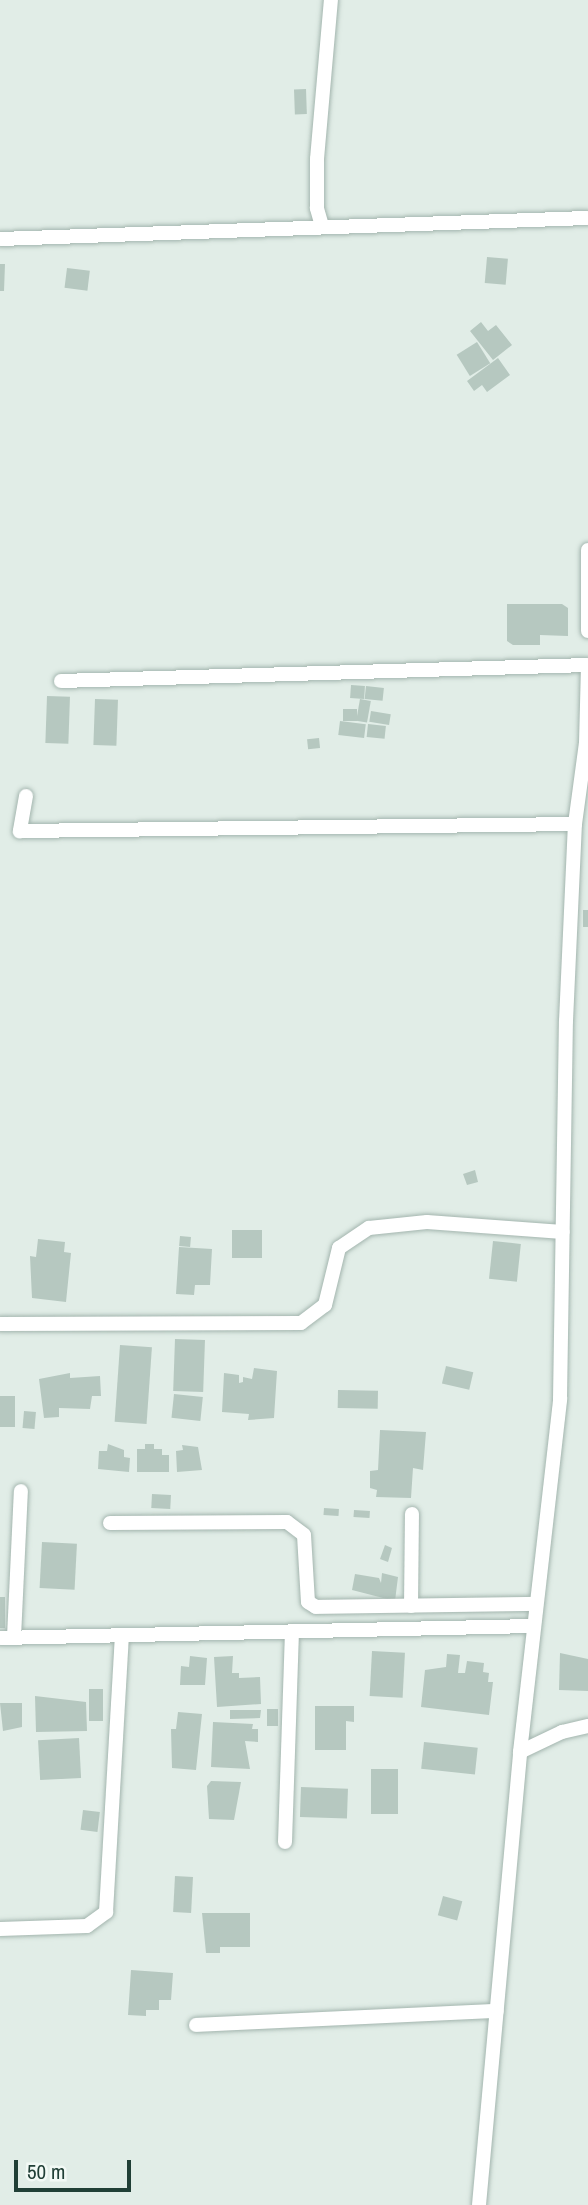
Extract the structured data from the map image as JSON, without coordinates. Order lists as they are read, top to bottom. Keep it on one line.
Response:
{"scale_bar":"50 m"}
